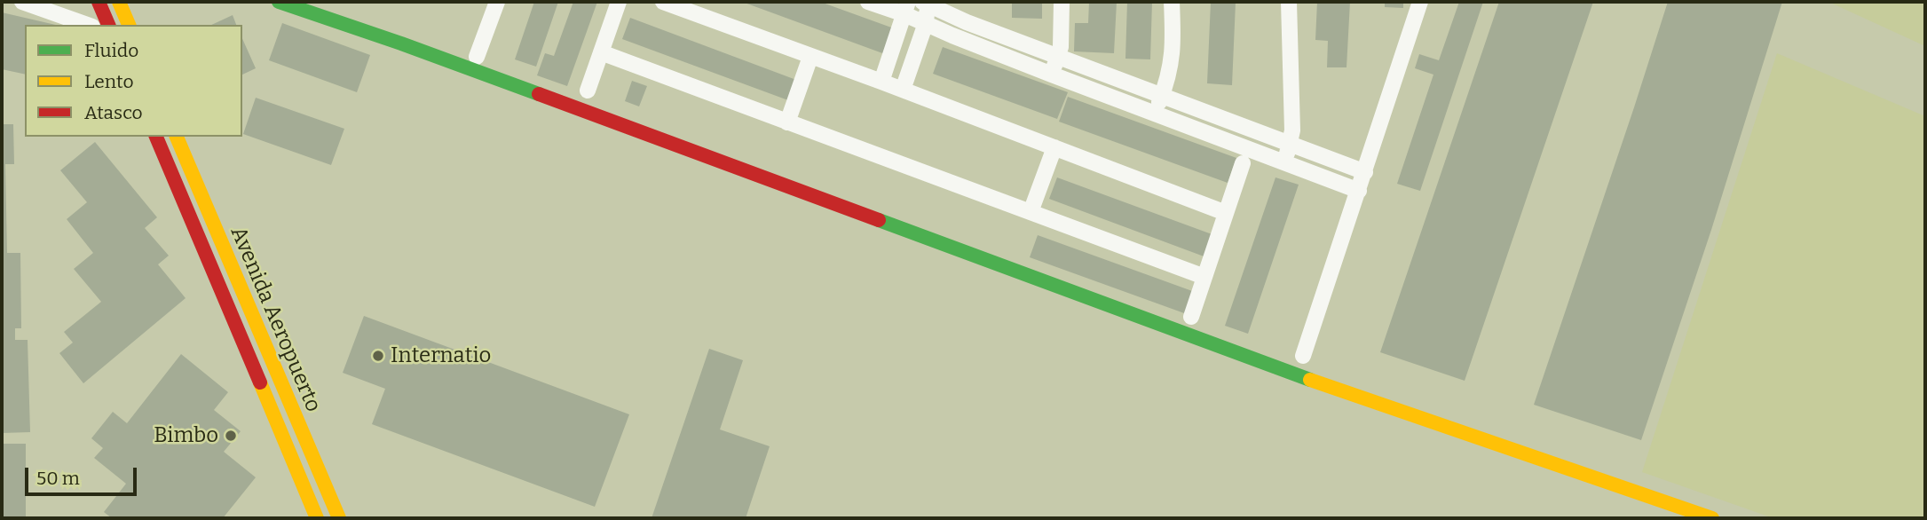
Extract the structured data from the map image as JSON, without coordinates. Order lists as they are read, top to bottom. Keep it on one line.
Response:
{"streets":{"street":["Avenida Aeropuerto"]},"places":["Internatio","Bimbo"],"legend":["Fluido","Lento","Atasco"],"scale_bar":"50 m"}
